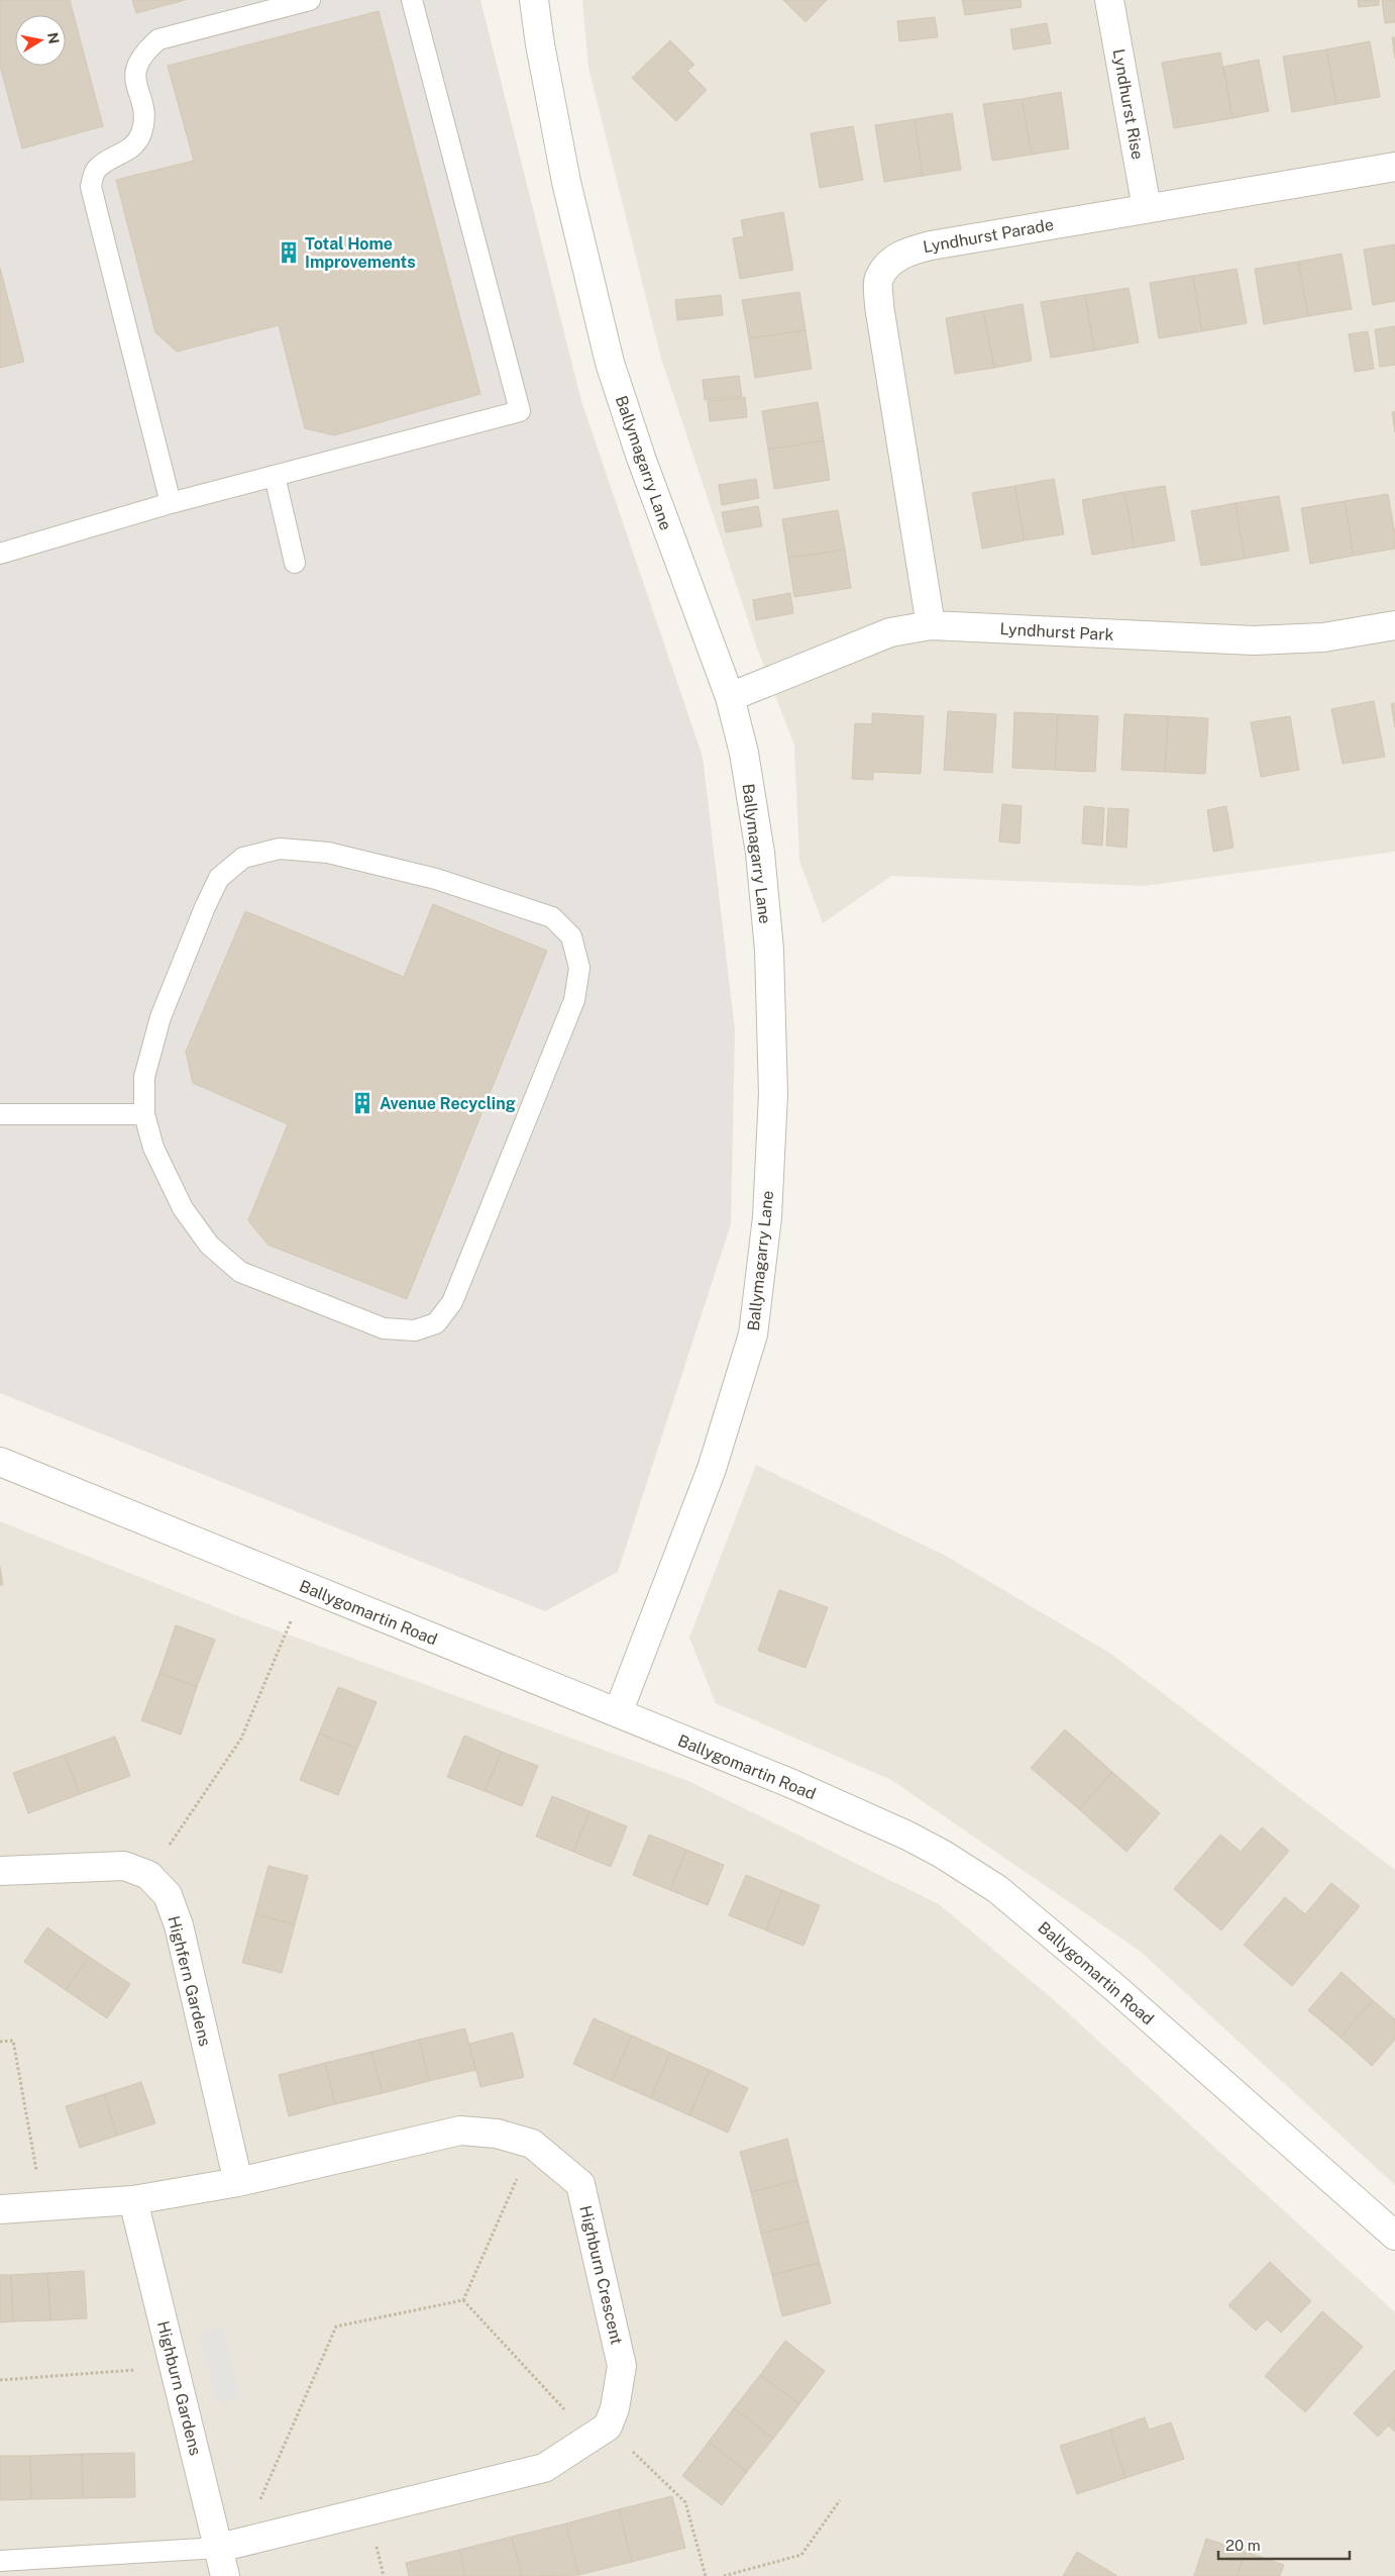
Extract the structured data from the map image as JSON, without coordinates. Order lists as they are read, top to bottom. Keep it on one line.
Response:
{"streets":{"street":["Lyndhurst Rise","Lyndhurst Parade","Ballymagarry Lane","Lyndhurst Park","Ballygomartin Road","Highfern Gardens","Highburn Crescent","Highburn Gardens"]},"crossings":[["Lyndhurst Rise","Lyndhurst Parade"],["Lyndhurst Parade","Lyndhurst Park"],["Ballymagarry Lane","Lyndhurst Park"],["Ballymagarry Lane","Ballygomartin Road"],["Highfern Gardens","Highburn Crescent"],["Highburn Crescent","Highburn Gardens"]],"places":{"building":["Total Home Improvements","Avenue Recycling"]},"scale_bar":"20 m","north":"right"}
